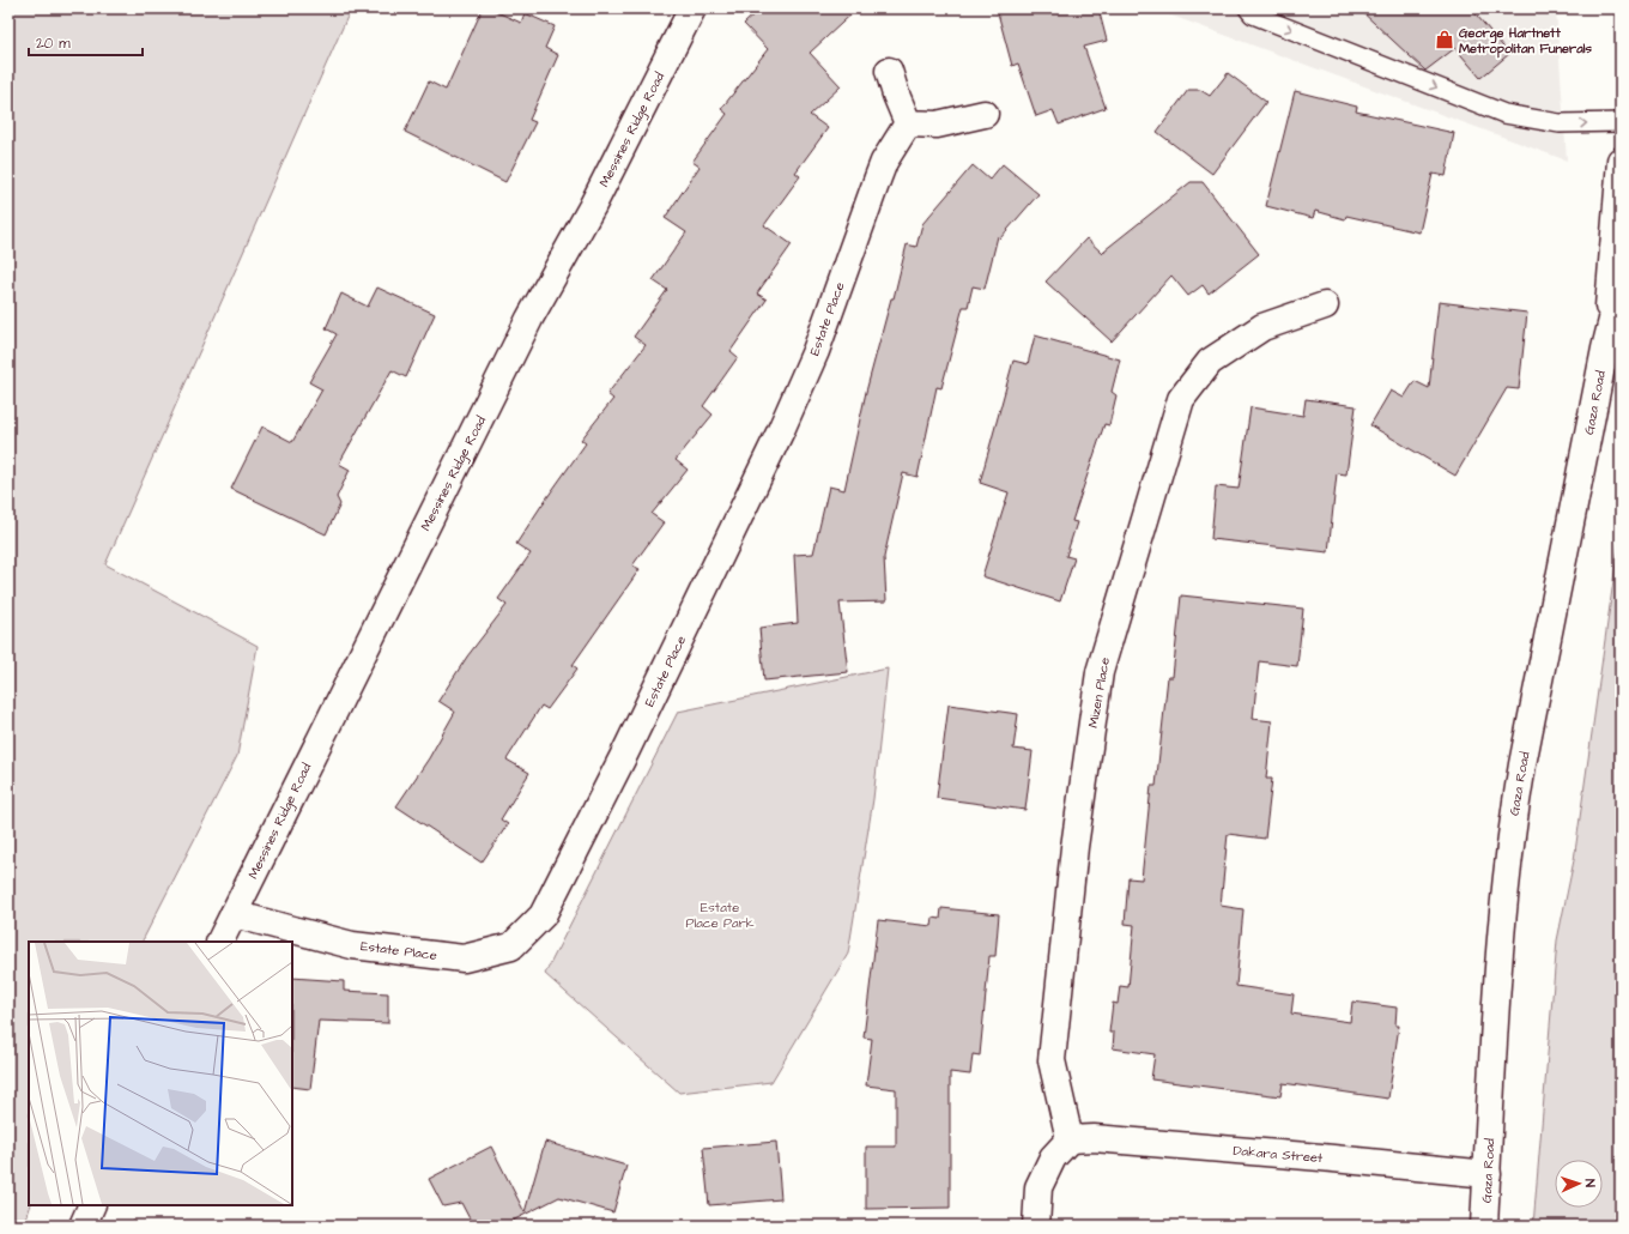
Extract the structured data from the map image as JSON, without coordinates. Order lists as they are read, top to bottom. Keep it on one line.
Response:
{"streets":{"street":["Messines Ridge Road","Estate Place","Gaza Road","Mizen Place","Dakara Street"]},"crossings":[["Messines Ridge Road","Estate Place"],["Gaza Road","Dakara Street"],["Mizen Place","Dakara Street"]],"parks":["Estate Place Park"],"places":{"shop":["George Hartnett Metropolitan Funerals"]},"scale_bar":"20 m","north":"right"}
